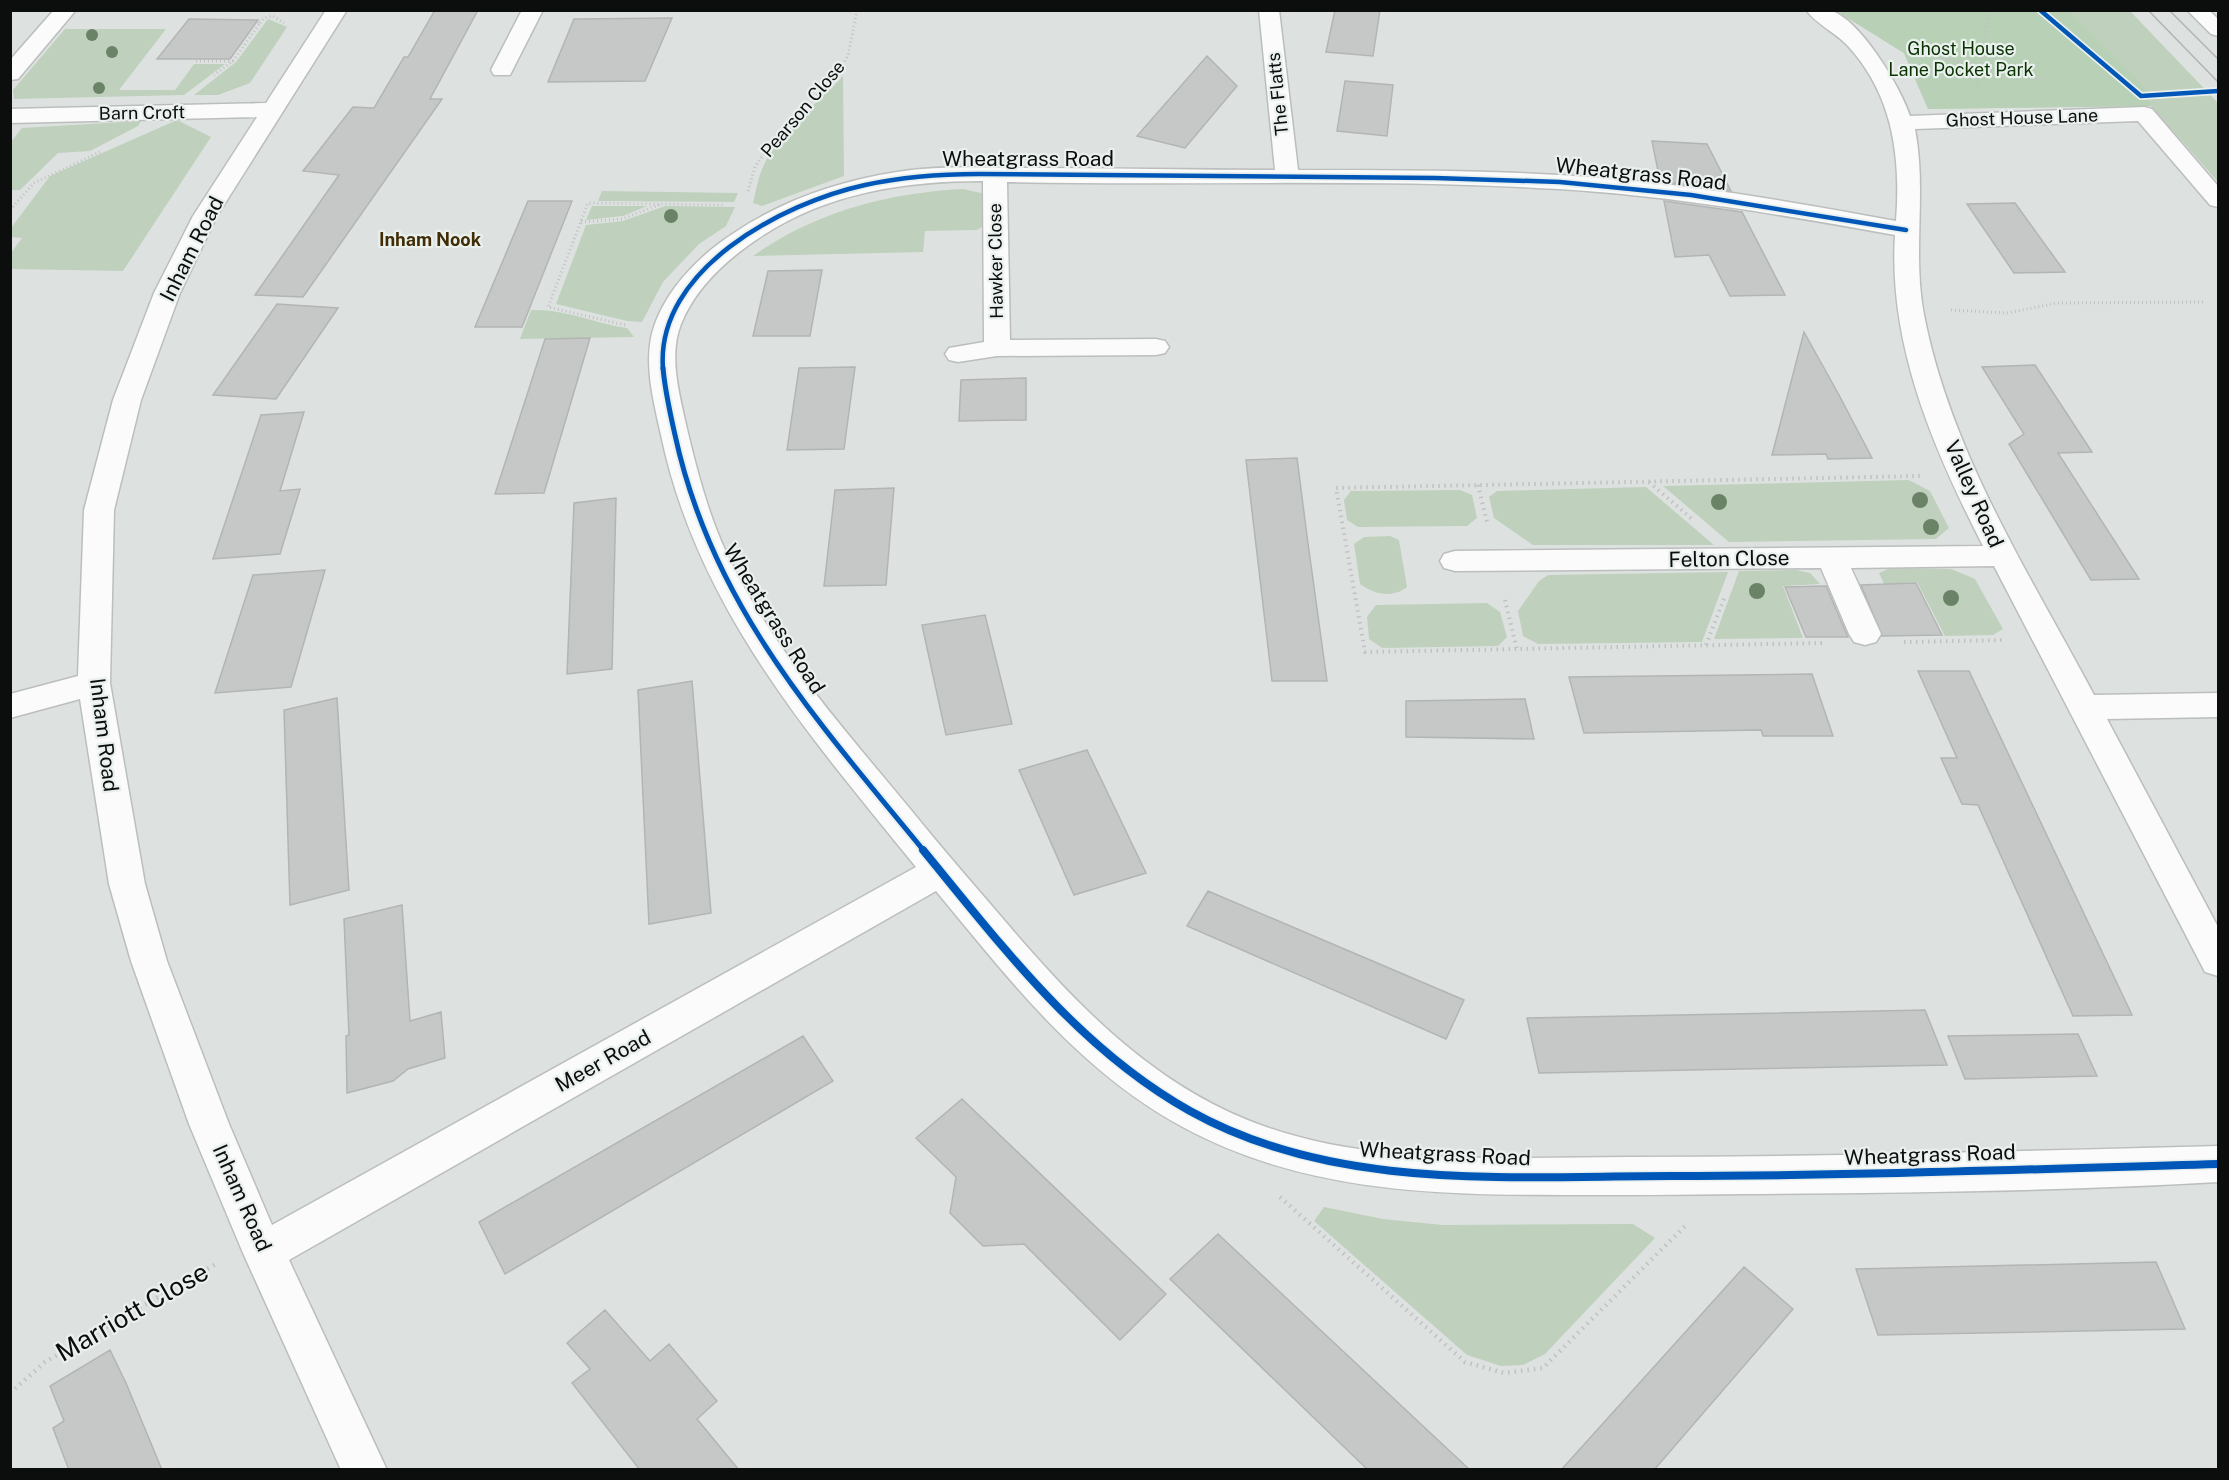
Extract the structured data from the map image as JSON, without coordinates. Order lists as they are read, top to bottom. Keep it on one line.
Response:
{"streets":{"street":["The Flatts","Barn Croft","Ghost House Lane","Wheatgrass Road","Inham Road","Hawker Close","Valley Road","Felton Close","Meer Road"],"path":["Pearson Close","Marriott Close"]},"crossings":[["The Flatts","Wheatgrass Road"],["Barn Croft","Inham Road"],["Ghost House Lane","Valley Road"],["Wheatgrass Road","Hawker Close"],["Wheatgrass Road","Valley Road"],["Wheatgrass Road","Meer Road"],["Inham Road","Meer Road"],["Inham Road","Marriott Close"],["Valley Road","Felton Close"],["Meer Road","Marriott Close"]],"districts":["Inham Nook"],"parks":["Ghost House Lane Pocket Park"]}
